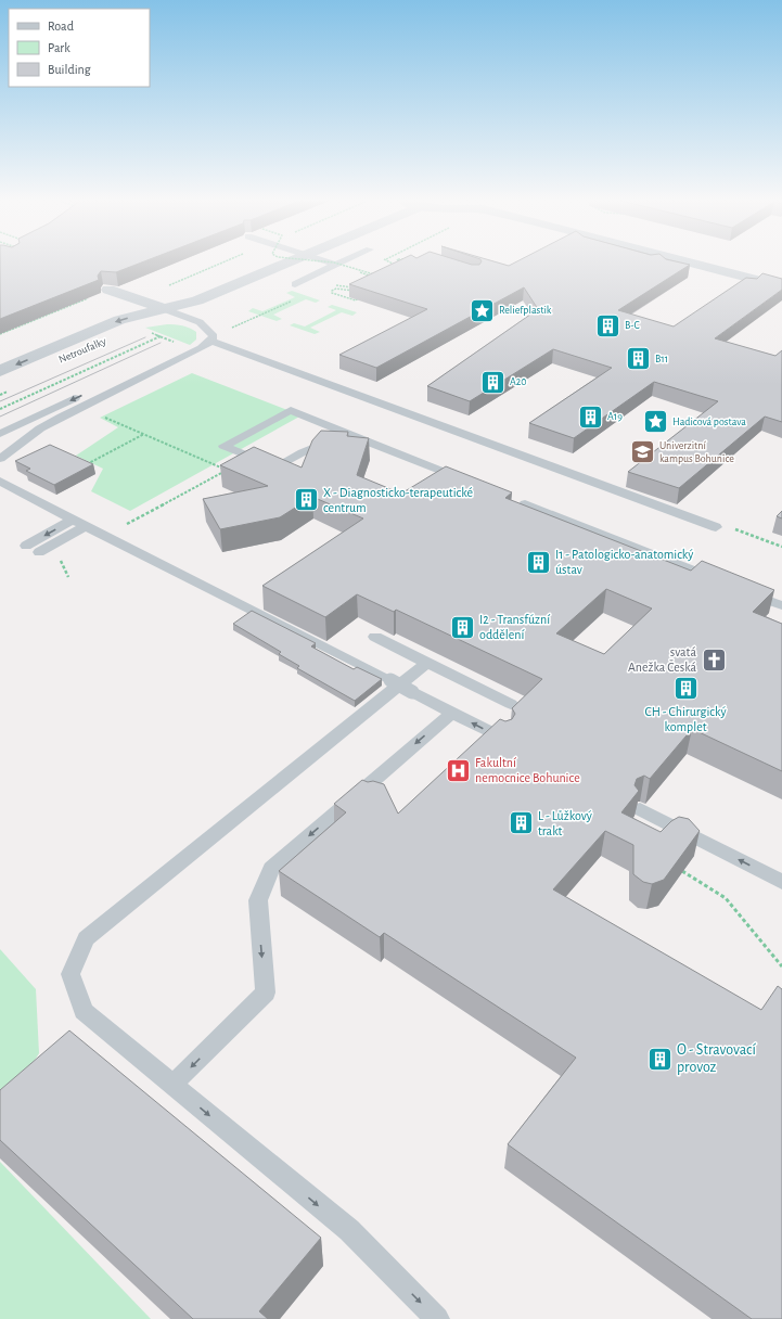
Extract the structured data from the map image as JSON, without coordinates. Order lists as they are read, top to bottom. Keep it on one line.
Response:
{"streets":{"street":["Netroufalky"]},"places":{"place":["Reliefplastik","Hadicová postava"],"building":["B-C","B11","A20","A19","X - Diagnosticko-terapeutické centrum","I1 - Patologicko-anatomický ústav","I2 - Transfúzní oddělení","CH - Chirurgický komplet","L - Lůžkový trakt","O - Stravovací provoz"],"school or university":["Univerzitní kampus Bohunice"],"church":["svatá Anežka Česká"],"hospital":["Fakultní nemocnice Bohunice"]},"legend":["Road","Park","Building"]}
